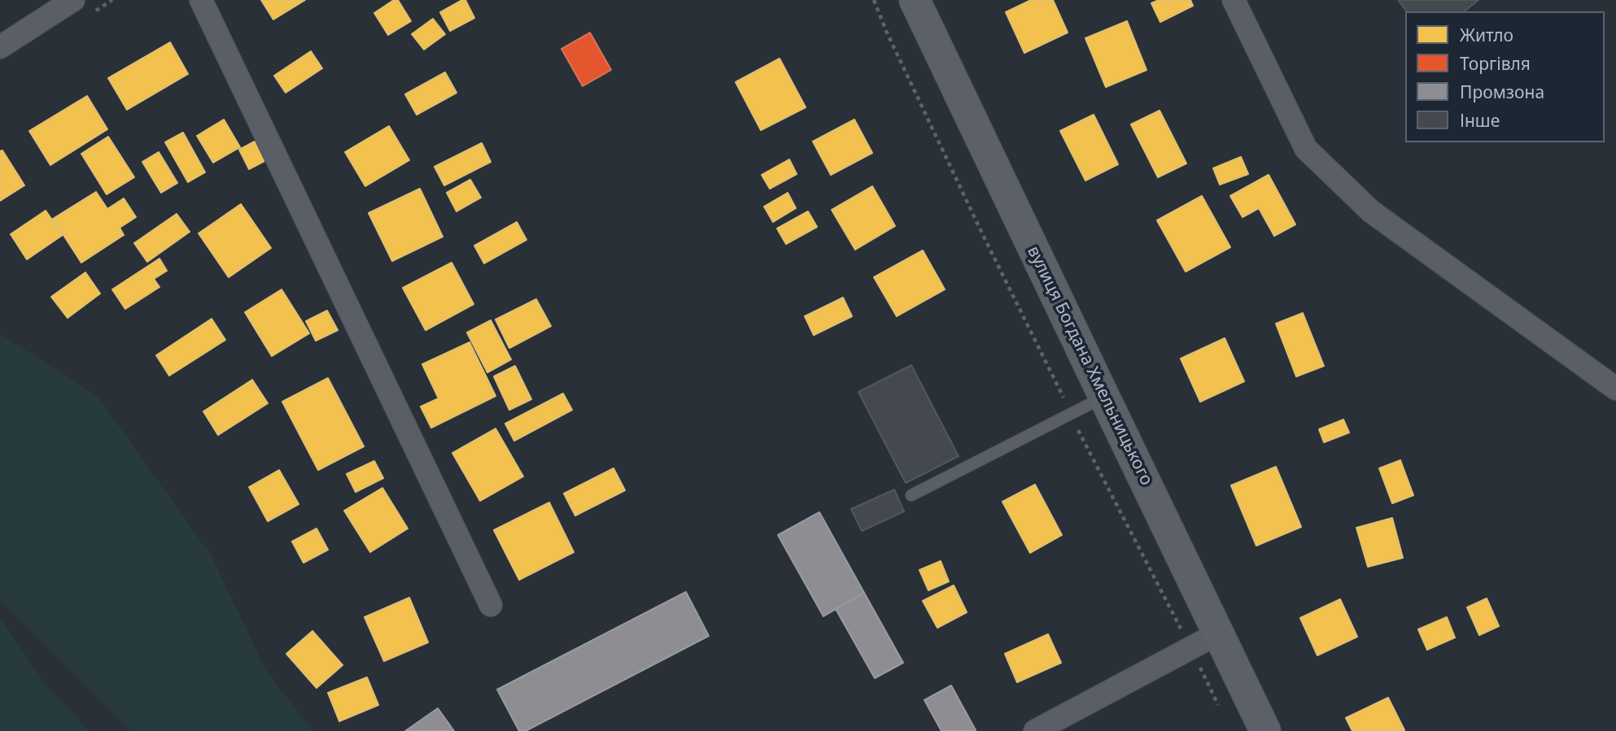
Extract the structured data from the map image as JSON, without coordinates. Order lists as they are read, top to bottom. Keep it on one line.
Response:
{"streets":{"main road":["вулиця Богдана Хмельницького"]},"legend":["Житло","Торгівля","Промзона","Інше"]}
